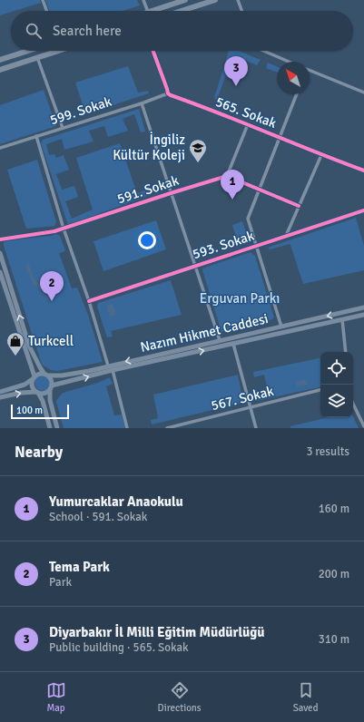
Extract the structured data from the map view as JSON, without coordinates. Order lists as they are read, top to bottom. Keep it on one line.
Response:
{"streets":{"main road":["Nazım Hikmet Caddesi"],"street":["599. Sokak","565. Sokak","591. Sokak","593. Sokak","567. Sokak"]},"crossings":[["599. Sokak","565. Sokak"]],"parks":["Erguvan Parkı"],"places":{"school or university":["İngiliz Kültür Koleji"],"shop":["Turkcell"]},"scale_bar":"100 m","north":"top left","page":{"search":"Search here","pins":["3","1","2"],"scale":"100 m","heading":["Nearby","3 results"],"list":[{"mark":"1","name":"Yumurcaklar Anaokulu","note":"School · 591. Sokak","value":"160 m"},{"mark":"2","name":"Tema Park","note":"Park","value":"200 m"},{"mark":"3","name":"Diyarbakır İl Milli Eğitim Müdürlüğü","note":"Public building · 565. Sokak","value":"310 m"}],"nav":["Map","Directions","Saved"]}}
